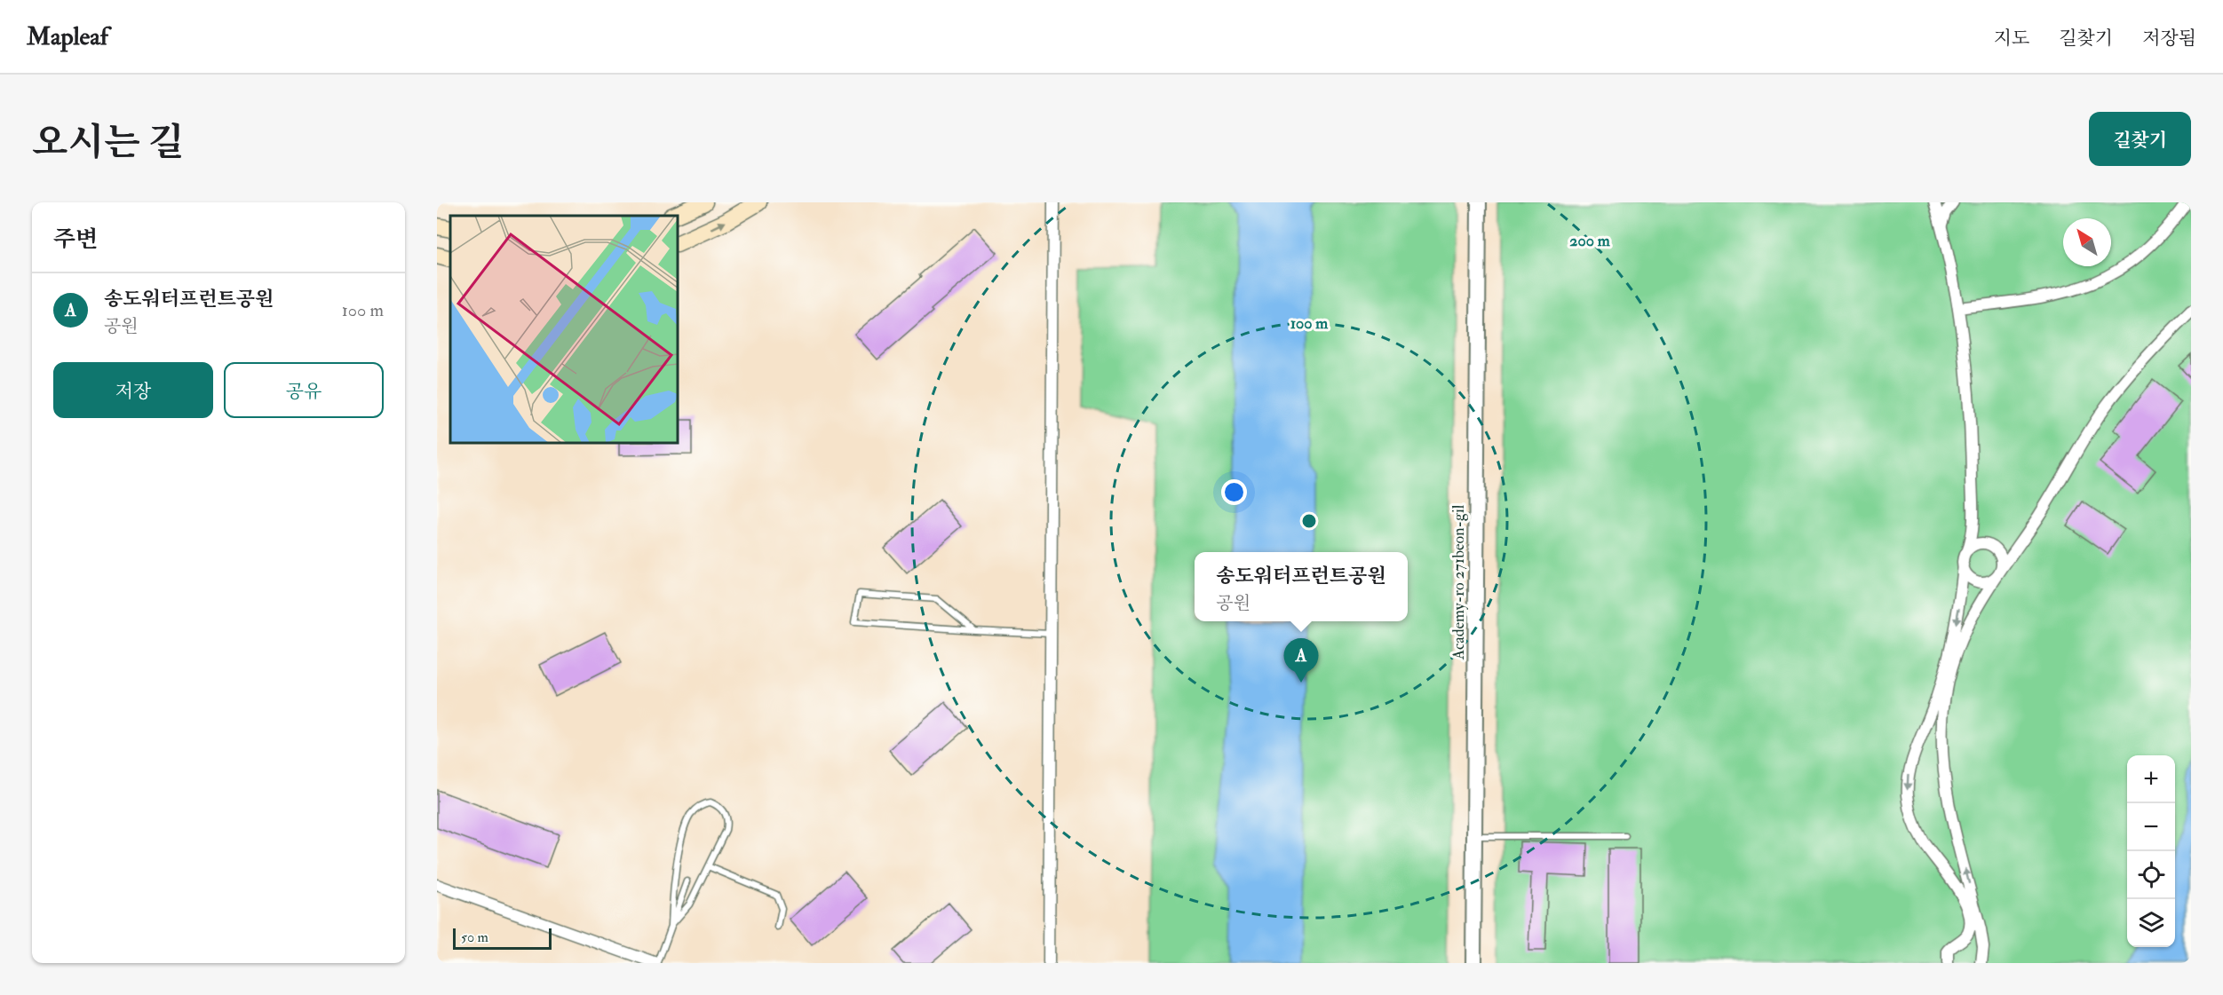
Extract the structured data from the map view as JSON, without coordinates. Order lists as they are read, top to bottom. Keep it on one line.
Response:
{"streets":{"street":["Academy-ro 271beon-gil"]},"scale_bar":"50 m","north":"top left","page":{"header":"Mapleaf","nav":["지도","길찾기","저장됨"],"title":"오시는 길","buttons":["길찾기",["저장","공유"]],"heading":"주변","list":[{"mark":"A","name":"송도워터프런트공원","note":"공원","value":"100 m"}],"popup":["송도워터프런트공원","공원"],"pins":"A","map_buttons":["+","−"],"scale":"50 m"},"rings":["200 m","100 m"]}
